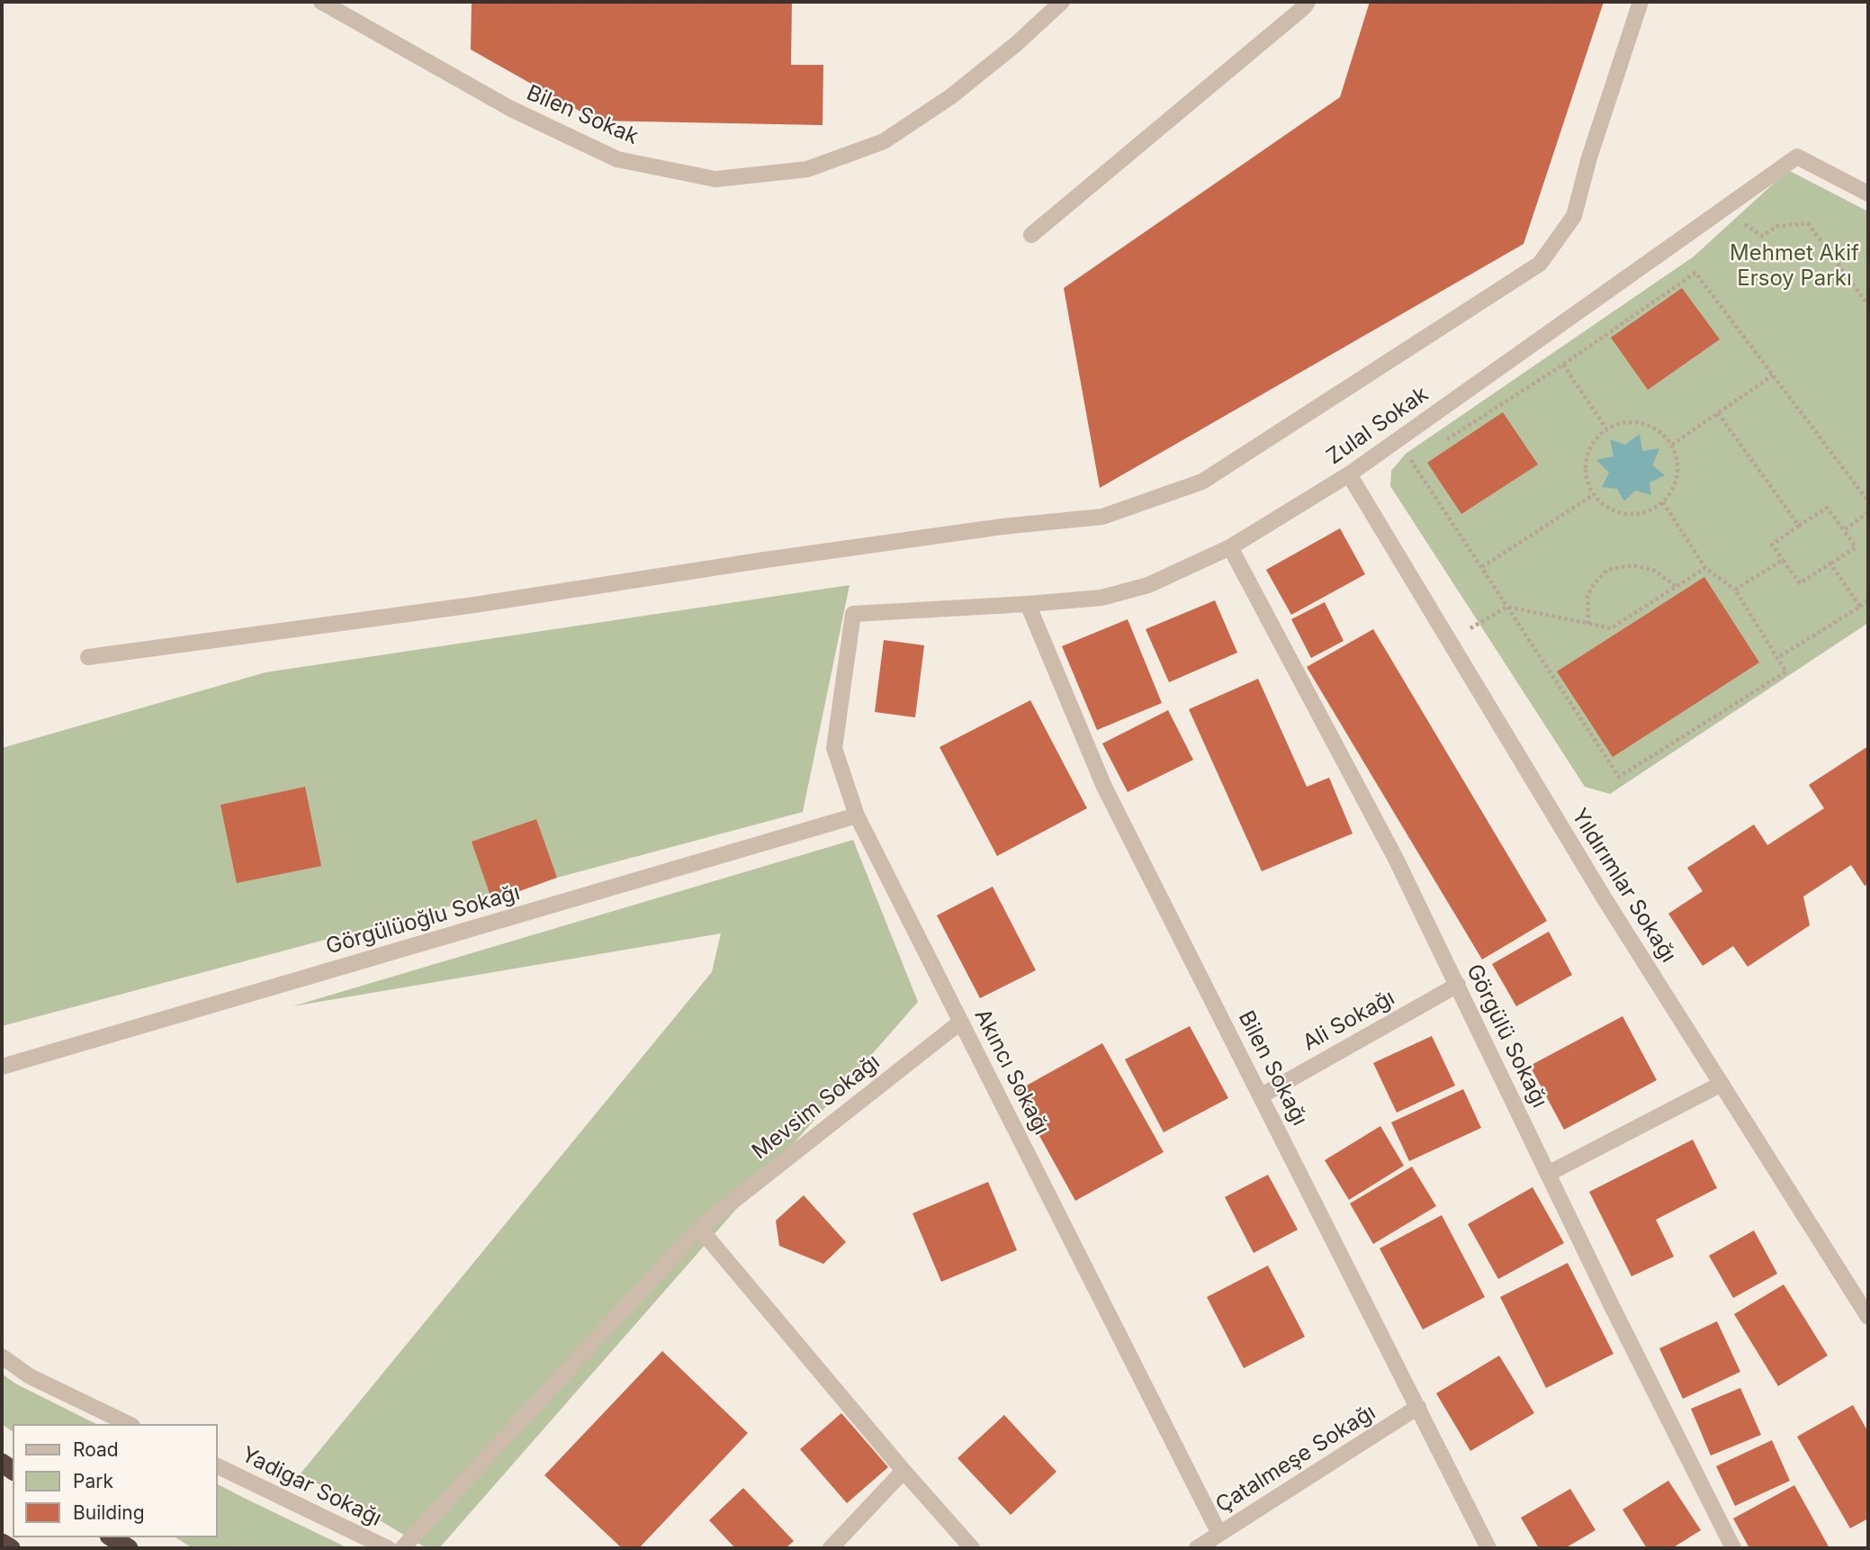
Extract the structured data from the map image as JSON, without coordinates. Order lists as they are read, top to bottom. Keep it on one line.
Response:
{"streets":{"street":["Bilen Sokak","Zulal Sokak","Yıldırımlar Sokağı","Görgülüoğlu Sokağı","Ali Sokağı","Görgülü Sokağı","Bilen Sokağı","Akıncı Sokağı","Mevsim Sokağı","Çatalmeşe Sokağı","Yadigar Sokağı"]},"crossings":[["Zulal Sokak","Yıldırımlar Sokağı"],["Zulal Sokak","Görgülü Sokağı"],["Zulal Sokak","Bilen Sokağı"],["Zulal Sokak","Akıncı Sokağı"],["Görgülüoğlu Sokağı","Akıncı Sokağı"],["Ali Sokağı","Görgülü Sokağı"],["Ali Sokağı","Bilen Sokağı"],["Bilen Sokağı","Çatalmeşe Sokağı"],["Akıncı Sokağı","Mevsim Sokağı"],["Akıncı Sokağı","Çatalmeşe Sokağı"]],"parks":["Mehmet Akif Ersoy Parkı"],"legend":["Road","Park","Building"]}
